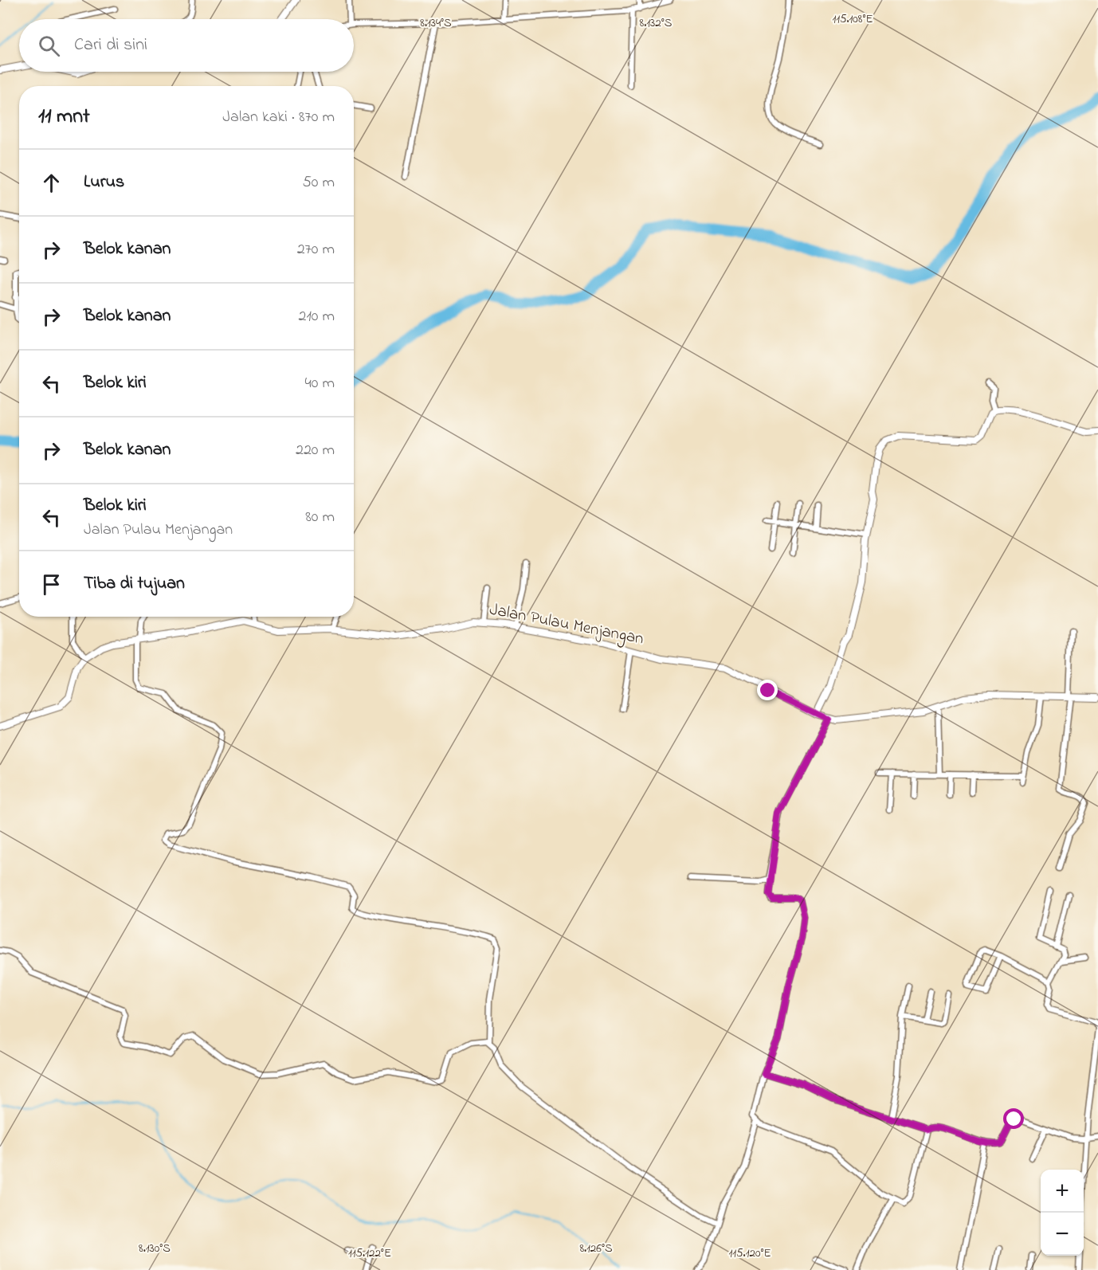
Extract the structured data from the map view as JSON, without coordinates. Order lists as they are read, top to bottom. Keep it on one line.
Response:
{"streets":{"street":["Jalan Pulau Menjangan"]},"page":{"search":"Cari di sini","heading":["11 mnt","Jalan kaki · 870 m"],"list":[["Lurus","50 m"],["Belok kanan","270 m"],["Belok kanan","210 m"],["Belok kiri","40 m"],["Belok kanan","220 m"],["Belok kiri","Jalan Pulau Menjangan","80 m"],"Tiba di tujuan"],"map_buttons":["+","−"]},"coordinates":["115.108°E","8.134°S","8.132°S","8.130°S","8.126°S","115.122°E","115.120°E"]}
